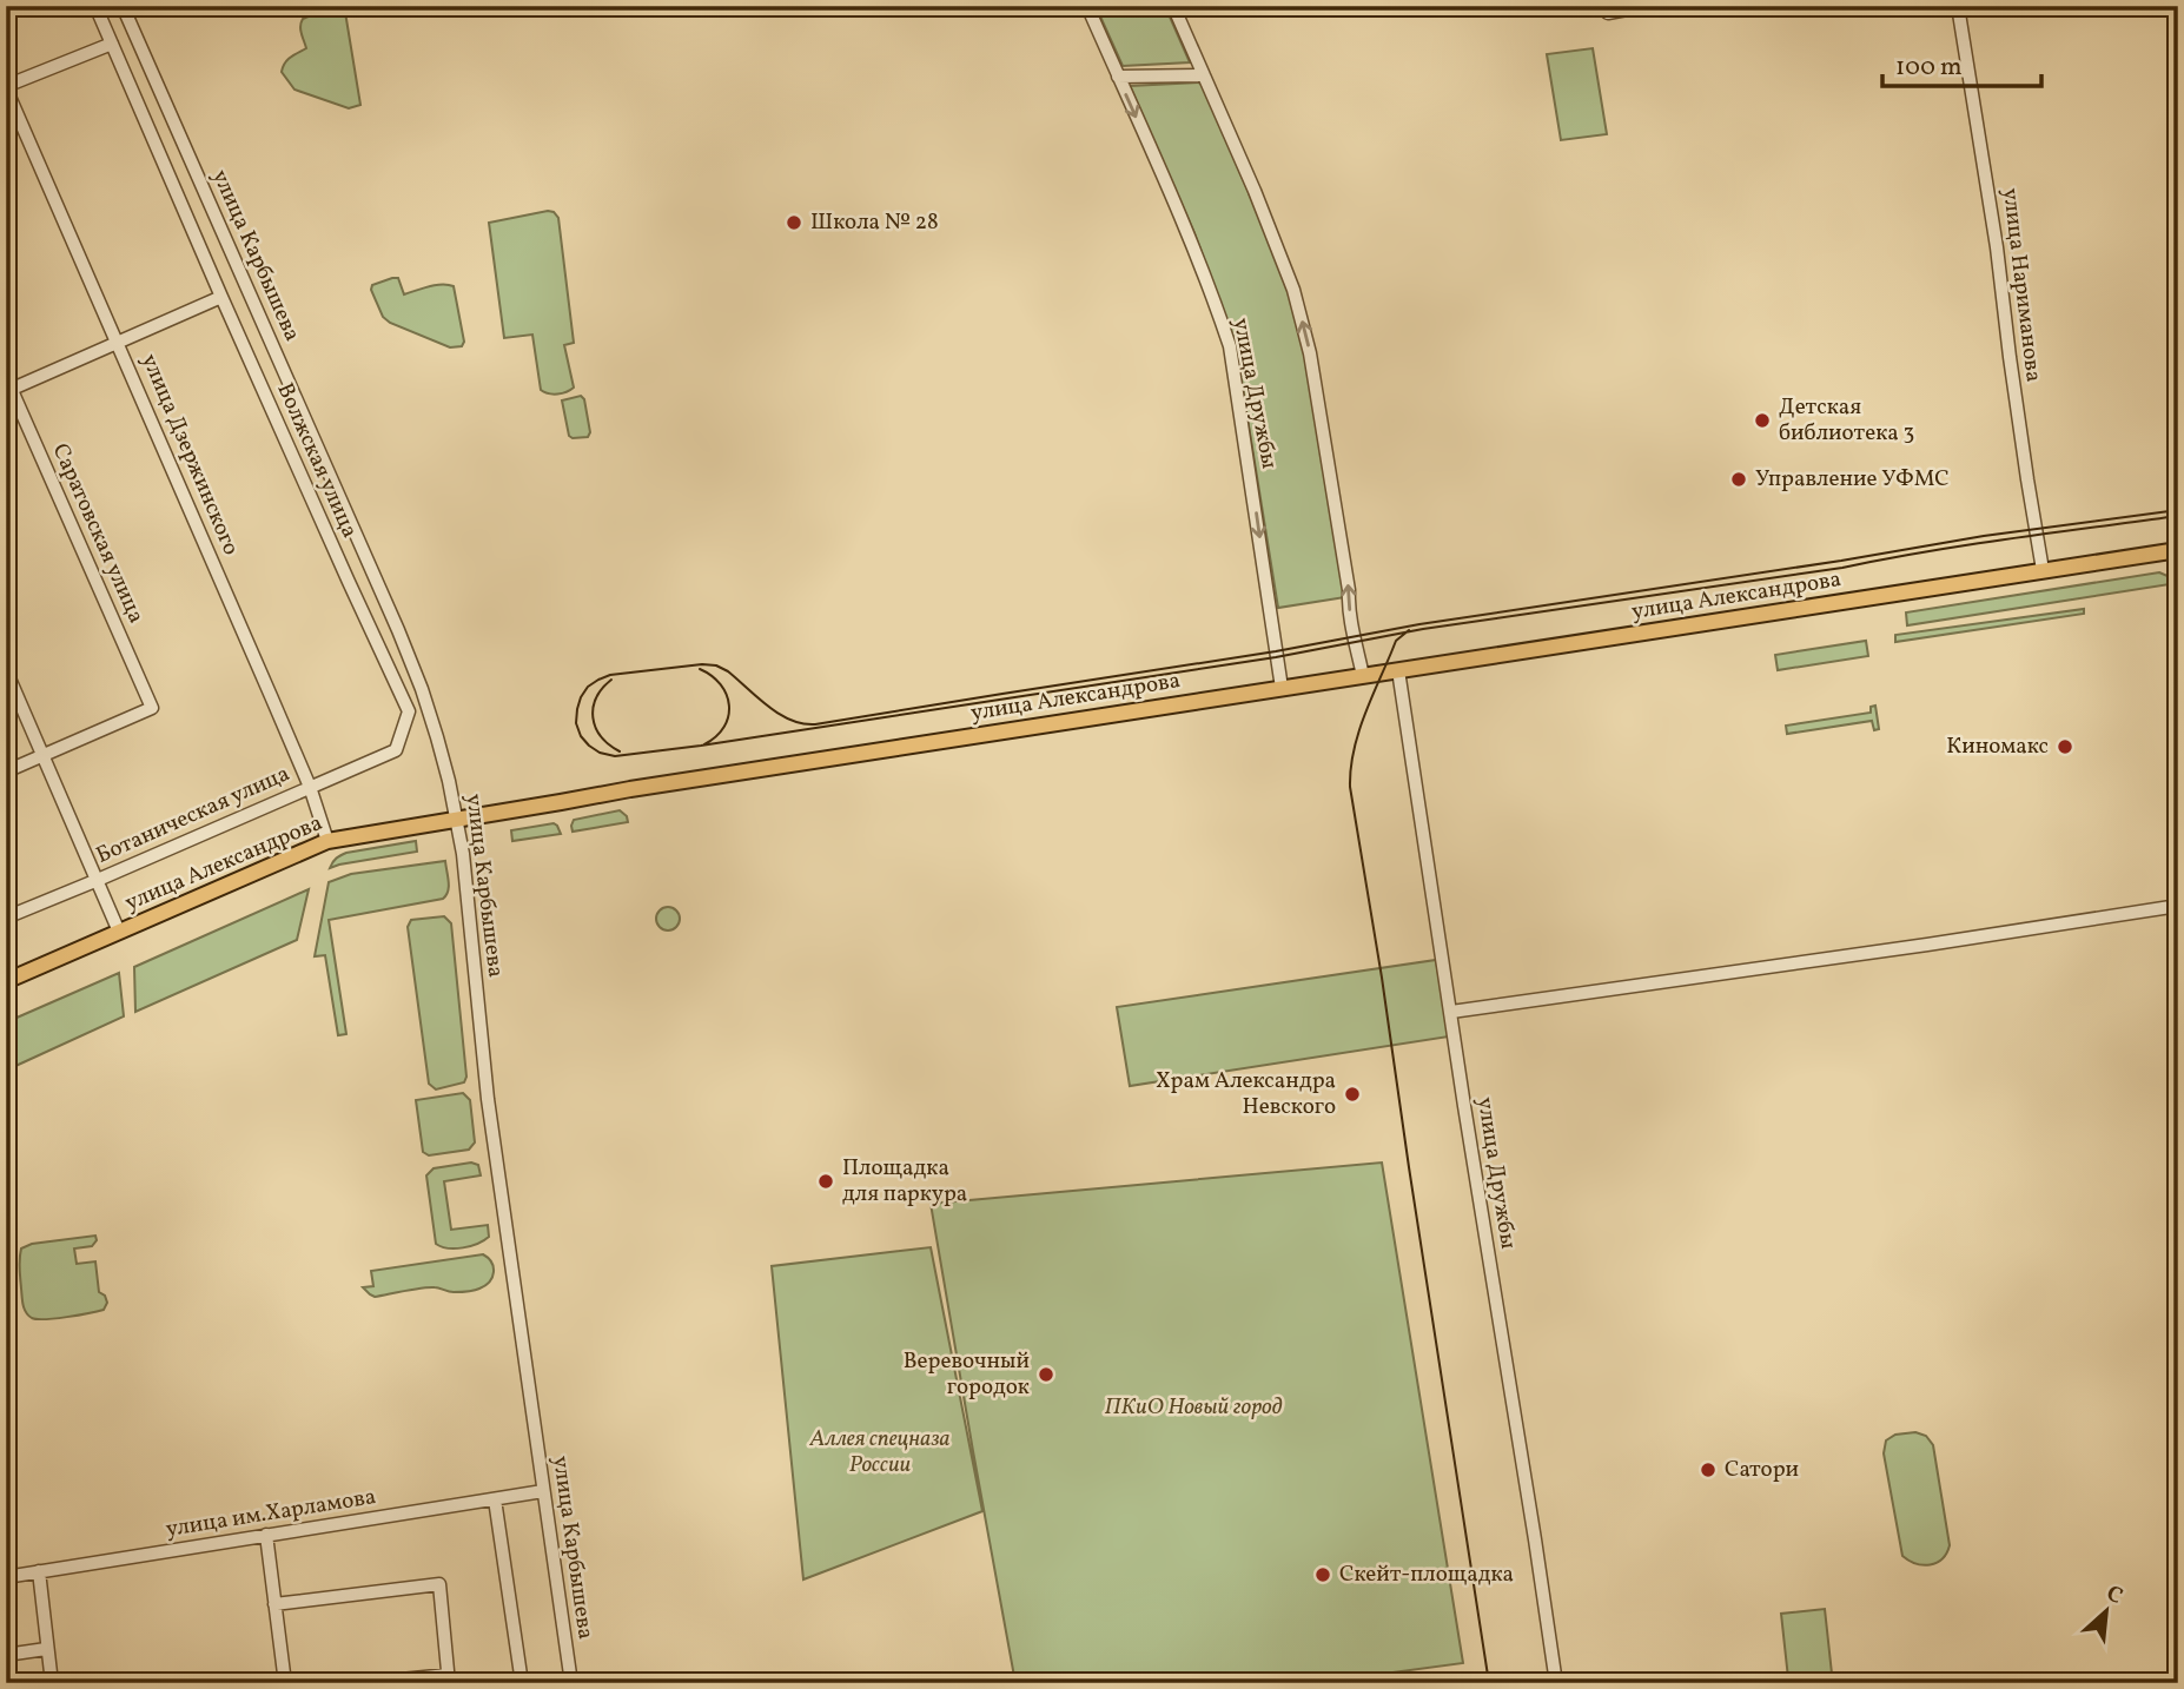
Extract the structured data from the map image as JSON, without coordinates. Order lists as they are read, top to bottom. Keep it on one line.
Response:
{"streets":{"main road":["улица Александрова"],"street":["улица Карбышева","улица Нариманова","улица Дружбы","улица Дзержинского","Волжская улица","Саратовская улица","Ботаническая улица","улица им.Харламова"]},"crossings":[["улица Карбышева","улица Александрова"],["улица Карбышева","улица им.Харламова"],["улица Нариманова","улица Александрова"],["улица Дружбы","улица Александрова"],["улица Дзержинского","улица Александрова"],["улица Дзержинского","Ботаническая улица"],["Волжская улица","Ботаническая улица"]],"parks":["ПКиО Новый город","Аллея спецназа России"],"places":["Школа № 28","Детская библиотека 3","Управление УФМС","Киномакс","Храм Александра Невского","Площадка для паркура","Веревочный городок","Сатори","Скейт-площадка"],"scale_bar":"100 m","north":"top right"}
